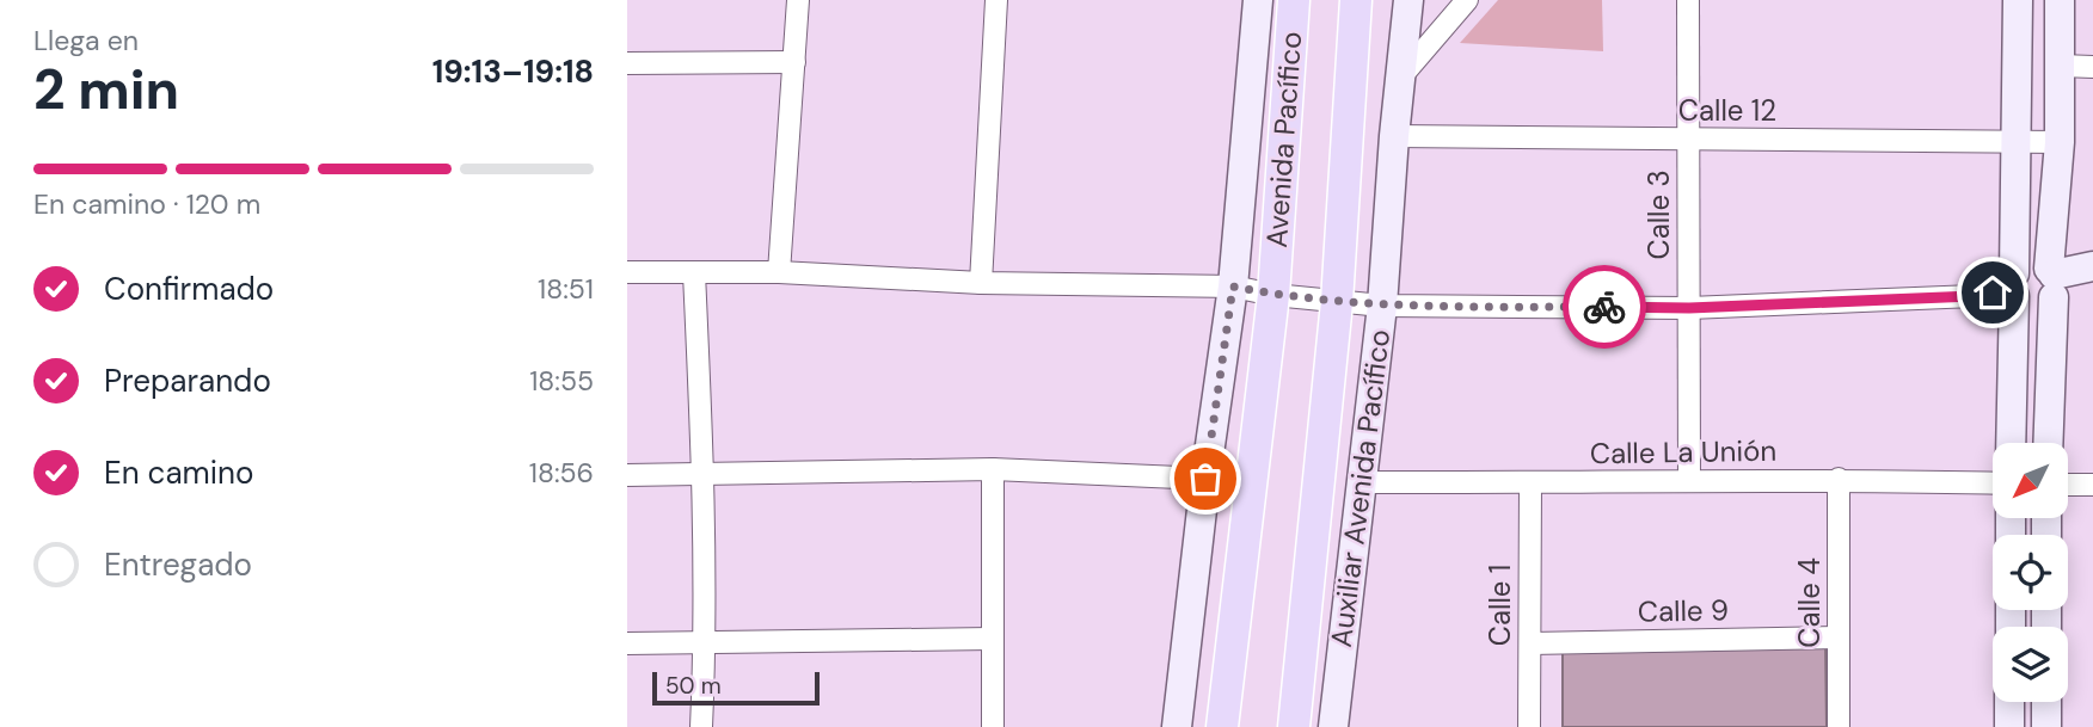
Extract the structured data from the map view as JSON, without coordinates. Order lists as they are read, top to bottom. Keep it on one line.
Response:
{"streets":{"main road":["Avenida Pacífico","Auxiliar Avenida Pacífico"],"street":["Calle 12","Calle 3","Calle La Unión","Calle 4","Calle 1","Calle 9"]},"crossings":[["Calle 12","Calle 3"],["Calle 12","Auxiliar Avenida Pacífico"],["Calle 3","Calle La Unión"],["Calle La Unión","Auxiliar Avenida Pacífico"],["Calle La Unión","Calle 4"],["Calle La Unión","Calle 1"],["Calle 4","Calle 9"],["Calle 1","Calle 9"]],"scale_bar":"50 m","north":"bottom left","page":{"heading":["2 min","Llega en","19:13–19:18"],"bar":"En camino · 120 m","list":[["Confirmado","18:51"],["Preparando","18:55"],["En camino","18:56"],"Entregado"],"scale":"50 m"}}
